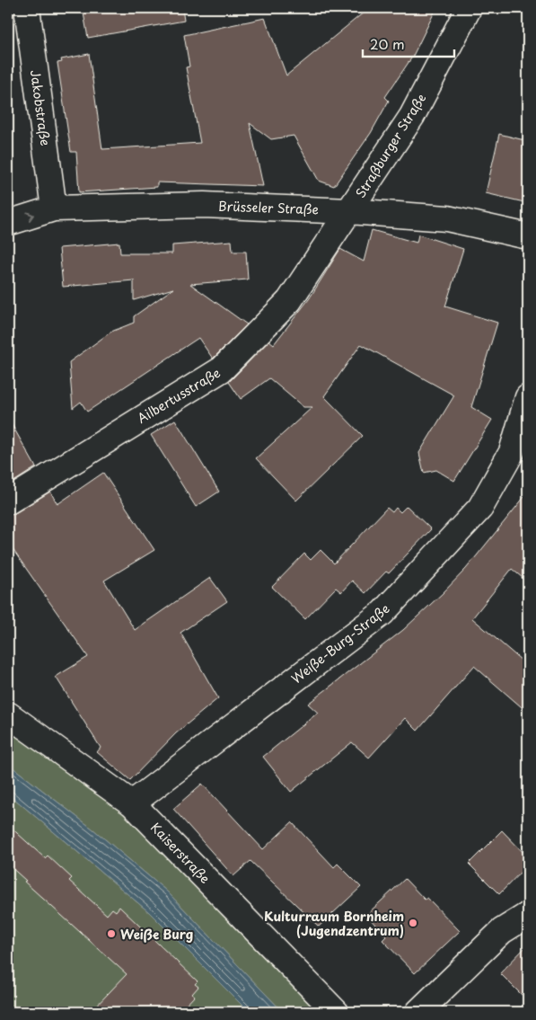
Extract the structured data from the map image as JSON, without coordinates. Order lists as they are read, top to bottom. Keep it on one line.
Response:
{"streets":{"street":["Jakobstraße","Straßburger Straße","Brüsseler Straße","Ailbertusstraße","Weiße-Burg-Straße","Kaiserstraße"]},"crossings":[["Jakobstraße","Brüsseler Straße"],["Straßburger Straße","Brüsseler Straße"],["Straßburger Straße","Ailbertusstraße"],["Brüsseler Straße","Ailbertusstraße"],["Weiße-Burg-Straße","Kaiserstraße"]],"places":["Kulturraum Bornheim (Jugendzentrum)","Weiße Burg"],"scale_bar":"20 m"}
